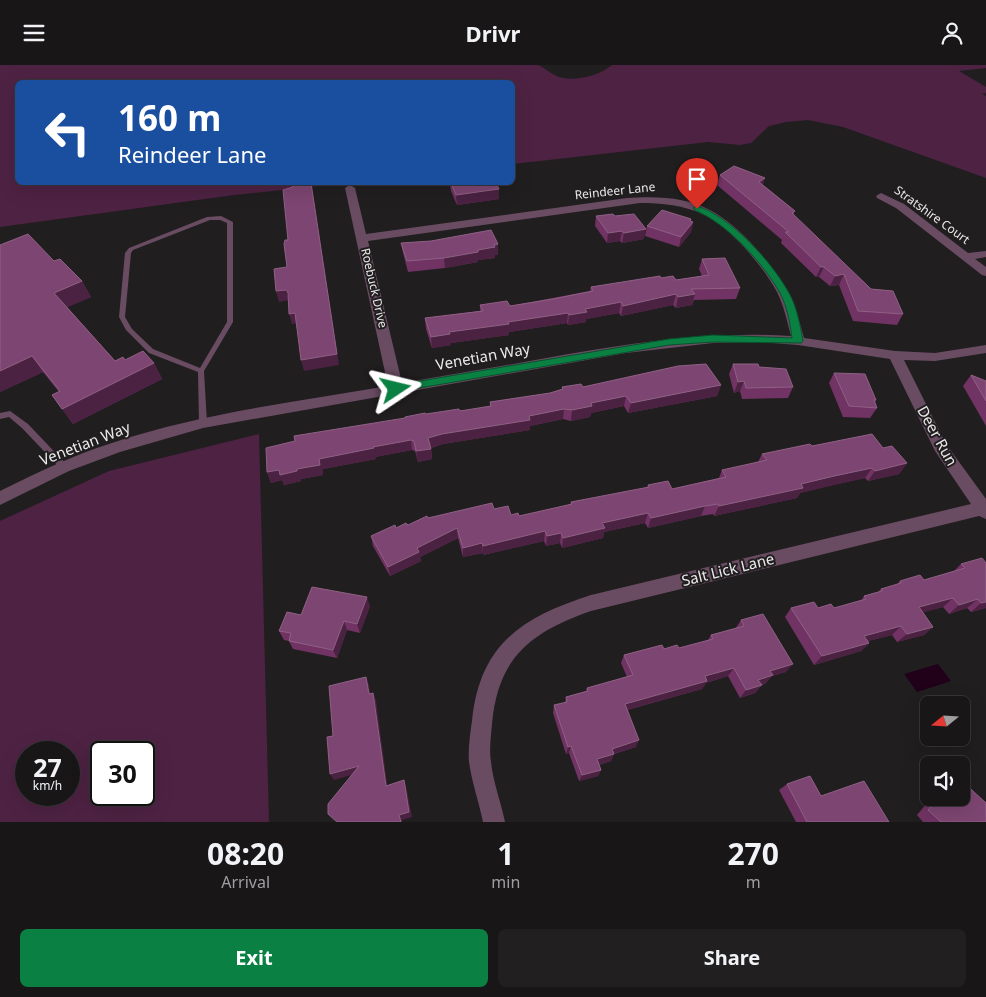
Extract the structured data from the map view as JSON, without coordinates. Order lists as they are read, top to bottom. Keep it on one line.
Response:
{"streets":{"street":["Reindeer Lane","Stratshire Court","Roebuck Drive","Venetian Way","Deer Run","Salt Lick Lane"]},"crossings":[["Reindeer Lane","Roebuck Drive"],["Reindeer Lane","Venetian Way"],["Roebuck Drive","Venetian Way"],["Venetian Way","Deer Run"],["Deer Run","Salt Lick Lane"]],"north":"left","page":{"header":"Drivr","turn":["160 m","Reindeer Lane"],"speed":"27 km/h","limit":"30","eta":["08:20","Arrival","1","min","270","m"],"buttons":["Exit","Share"]}}
